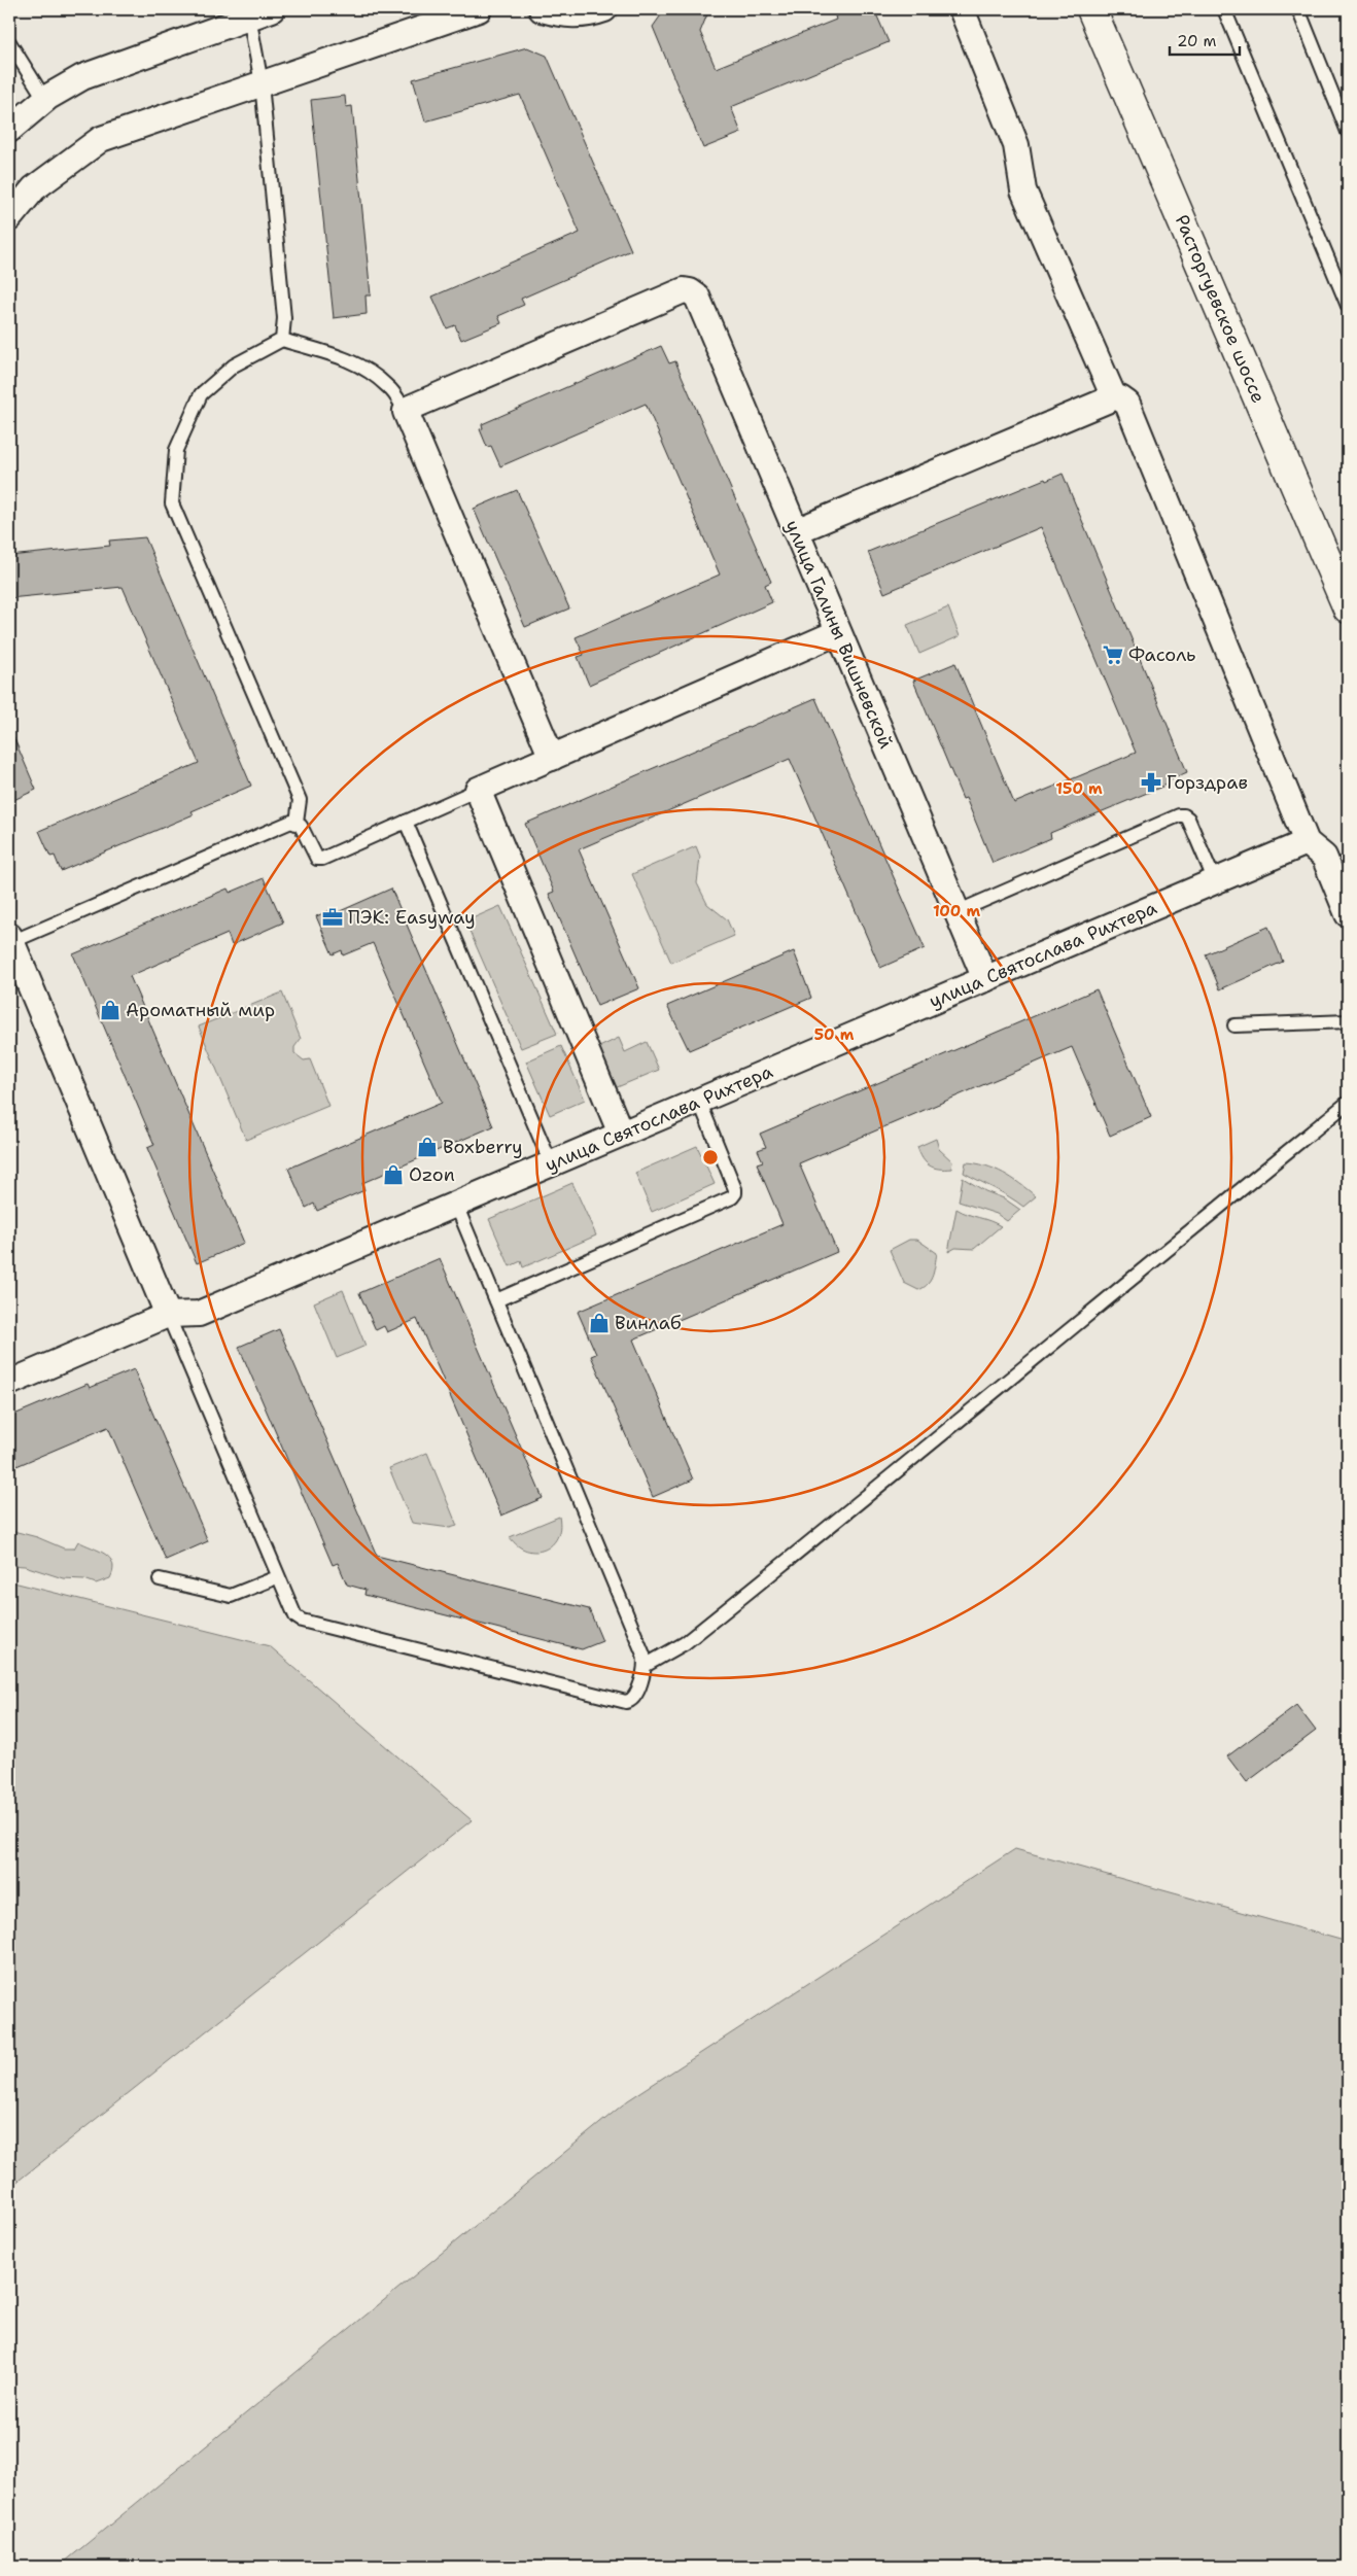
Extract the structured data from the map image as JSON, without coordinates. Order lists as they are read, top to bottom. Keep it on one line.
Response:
{"streets":{"main road":["Расторгуевское шоссе"],"street":["улица Галины Вишневской","улица Святослава Рихтера"]},"crossings":[["улица Галины Вишневской","улица Святослава Рихтера"]],"places":{"supermarket":["Фасоль"],"pharmacy":["Горздрав"],"office":["ПЭК: Easyway"],"shop":["Ароматный мир","Boxberry","Ozon","Винлаб"]},"scale_bar":"20 m","rings":["150 m","100 m","50 m"]}
